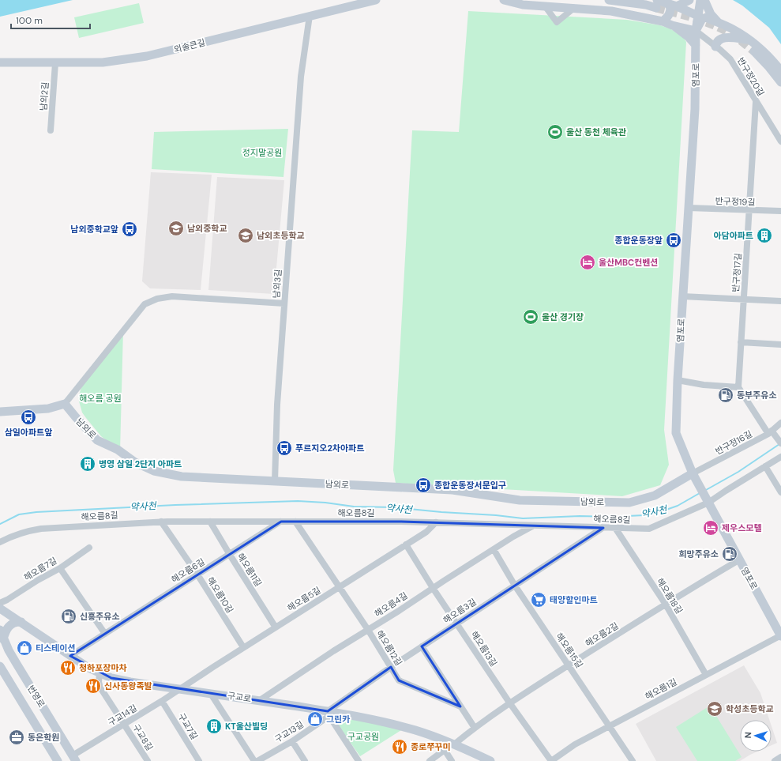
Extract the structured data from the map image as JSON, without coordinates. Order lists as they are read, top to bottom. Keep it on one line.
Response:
{"streets":{"main road":["외솔큰길","염포로","남외로","번영로","구교로"],"street":["반구정20길","남외2길","반구정19길","반구정17길","남외3길","반구정16길","해오름8길","해오름7길","해오름11길","해오름6길","해오름10길","해오름18길","해오름5길","해오름4길","해오름3길","해오름2길","해오름12길","해오름13길","해오름15길","해오름1길","구교14길","구교7길","구교13길","구교8길"]},"crossings":[["외솔큰길","남외2길"],["외솔큰길","남외3길"],["염포로","반구정20길"],["염포로","반구정19길"],["염포로","남외로"],["염포로","반구정16길"],["염포로","해오름8길"],["염포로","해오름2길"],["염포로","해오름1길"],["반구정20길","반구정17길"],["반구정19길","반구정17길"],["남외3길","남외로"],["남외로","반구정16길"],["해오름8길","해오름11길"],["해오름8길","해오름6길"],["해오름8길","해오름10길"],["해오름8길","해오름18길"],["해오름8길","해오름5길"],["해오름8길","해오름4길"],["해오름8길","해오름3길"],["해오름8길","해오름12길"],["해오름11길","해오름6길"],["해오름11길","해오름5길"],["해오름6길","해오름10길"],["해오름6길","구교로"],["해오름10길","해오름5길"],["해오름18길","해오름2길"],["해오름18길","해오름1길"],["해오름5길","해오름12길"],["해오름5길","해오름13길"],["해오름5길","구교로"],["해오름5길","구교14길"],["해오름4길","해오름12길"],["해오름4길","해오름13길"],["해오름4길","해오름15길"],["해오름4길","구교로"],["해오름3길","해오름12길"],["해오름3길","해오름13길"],["해오름3길","해오름15길"],["해오름3길","구교로"],["해오름3길","구교13길"],["해오름2길","해오름13길"],["해오름2길","해오름15길"],["해오름2길","구교로"],["해오름13길","해오름1길"],["해오름15길","해오름1길"],["번영로","구교14길"],["구교로","구교14길"],["구교로","구교13길"],["구교로","구교8길"],["구교14길","구교7길"],["구교14길","구교8길"]],"water":["약사천"],"parks":["정지말공원","해오름 공원","구교공원"],"places":{"sports":["울산 동천 체육관","울산 경기장"],"school or university":["남외중학교","남외초등학교","학성초등학교"],"bus stop":["남외중학교앞","종합운동장앞","삼일아파트앞","푸르지오2차아파트","종합운동장서문입구"],"building":["아담아파트","병영 삼일 2단지 아파트","KT울산빌딩"],"hotel":["울산MBC컨벤션","제우스모텔"],"fuel station":["동부주유소","희망주유소","신흥주유소"],"supermarket":["태양할인마트"],"shop":["티스테이션","그린카"],"restaurant":["청하포장마차","신사동왕족발","종로쭈꾸미"],"office":["동은학원"]},"scale_bar":"100 m","north":"left"}
